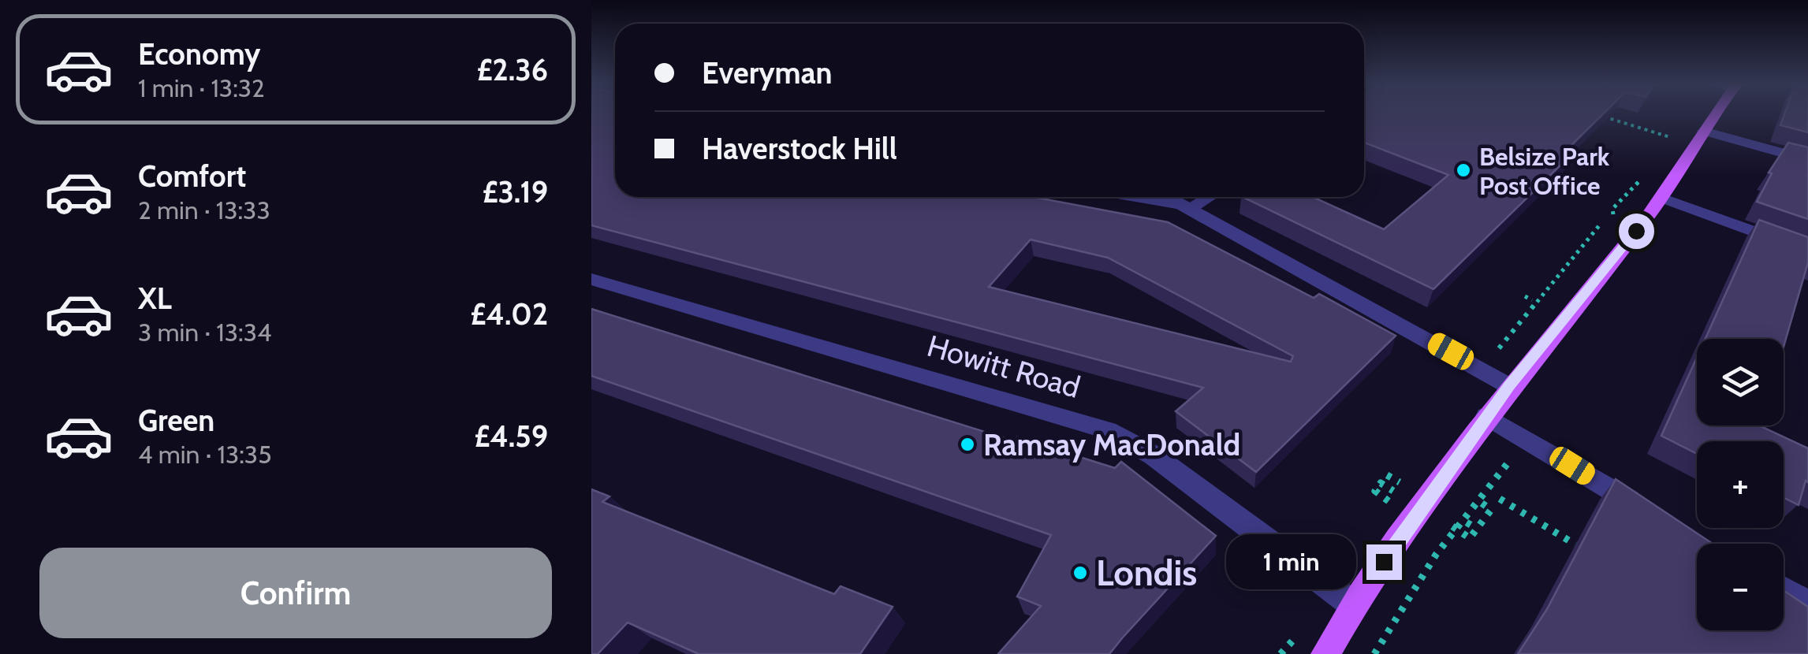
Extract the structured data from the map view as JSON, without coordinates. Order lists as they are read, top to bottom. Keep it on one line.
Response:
{"streets":{"street":["Howitt Road"]},"places":["Belsize Park Post Office","Ramsay MacDonald","Londis"],"page":{"list":[{"name":"Economy","note":"1 min · 13:32","value":"£2.36"},{"name":"Comfort","note":"2 min · 13:33","value":"£3.19"},{"name":"XL","note":"3 min · 13:34","value":"£4.02"},{"name":"Green","note":"4 min · 13:35","value":"£4.59"}],"banner":["Everyman","Haverstock Hill"],"map_buttons":["+","−"],"buttons":"Confirm","bubble":"1 min"}}
